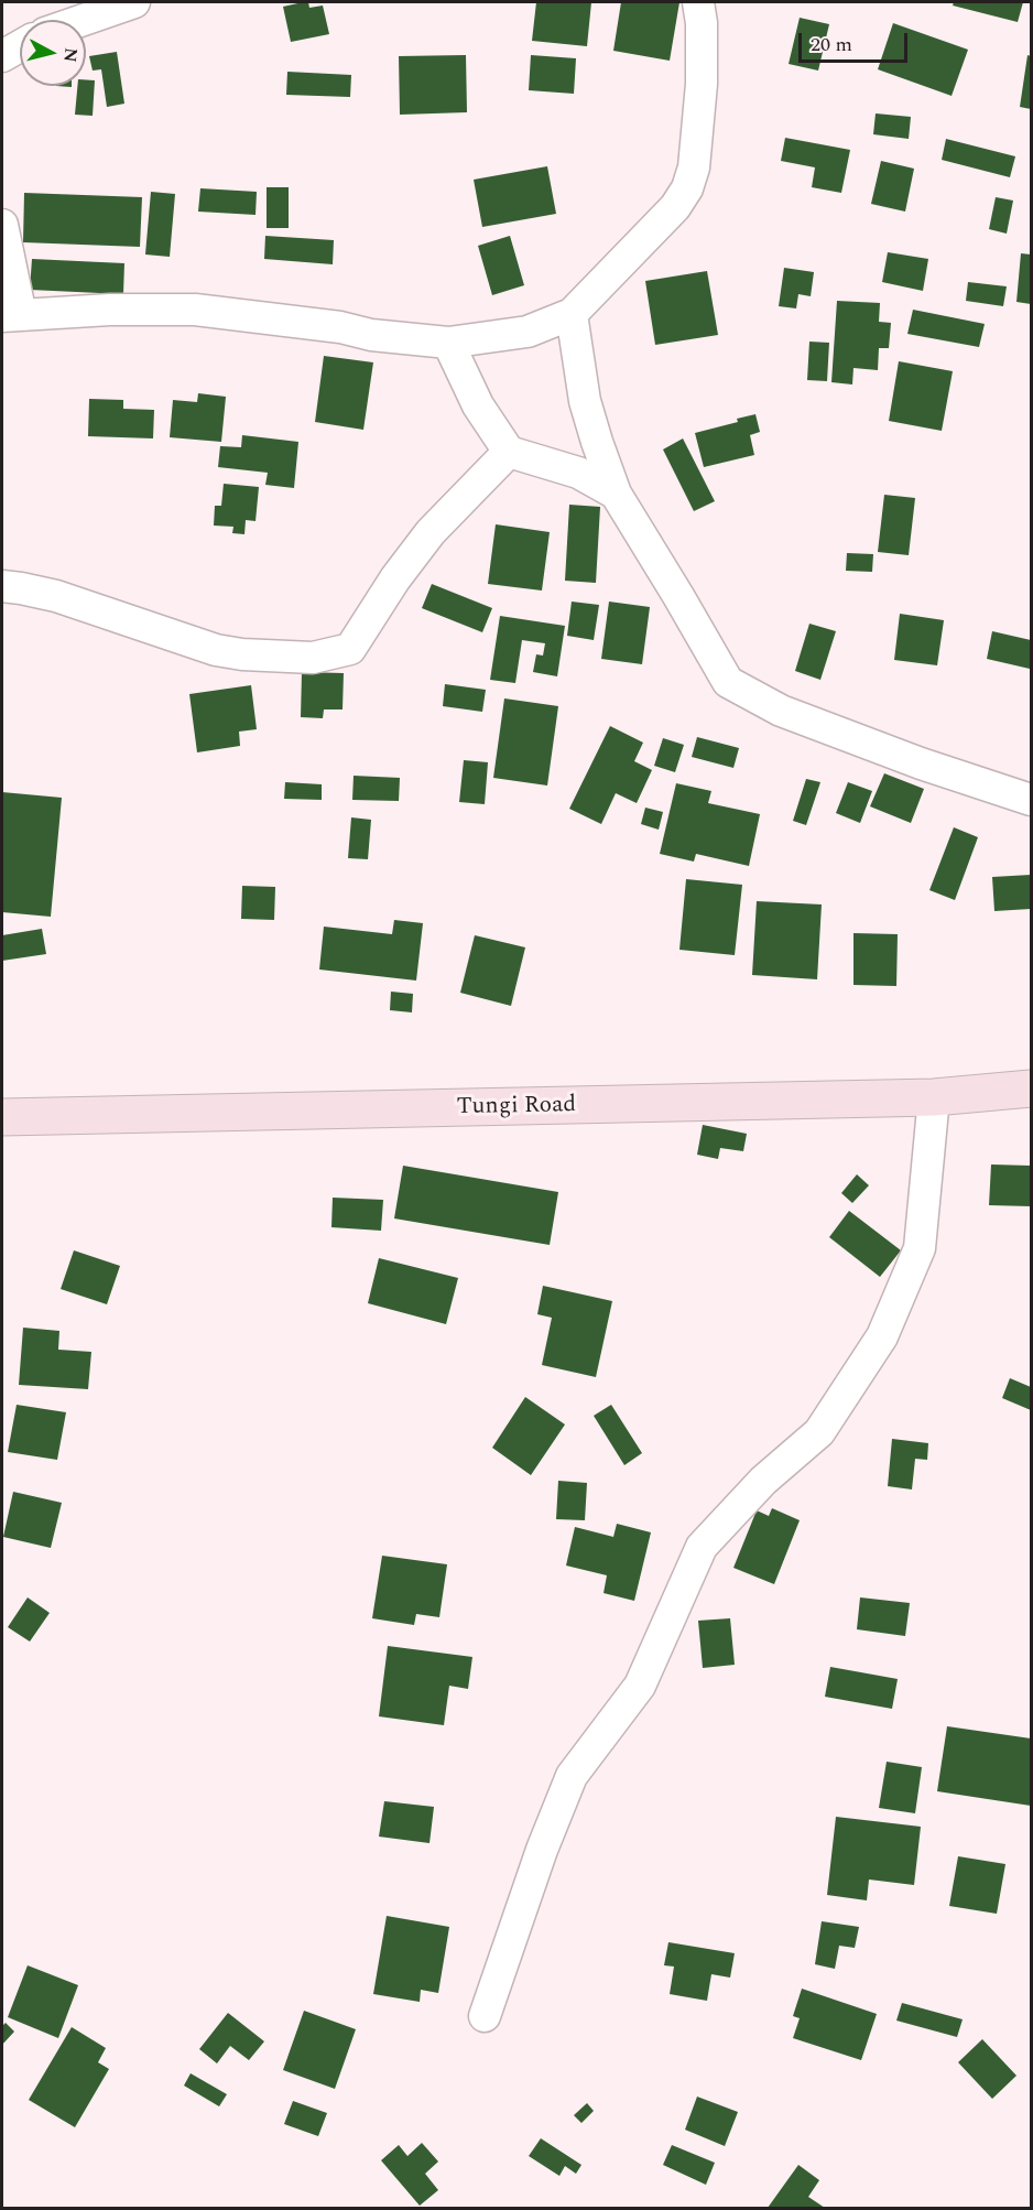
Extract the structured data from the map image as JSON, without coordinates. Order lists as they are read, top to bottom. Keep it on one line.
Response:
{"streets":{"main road":["Tungi Road"]},"scale_bar":"20 m","north":"right"}
